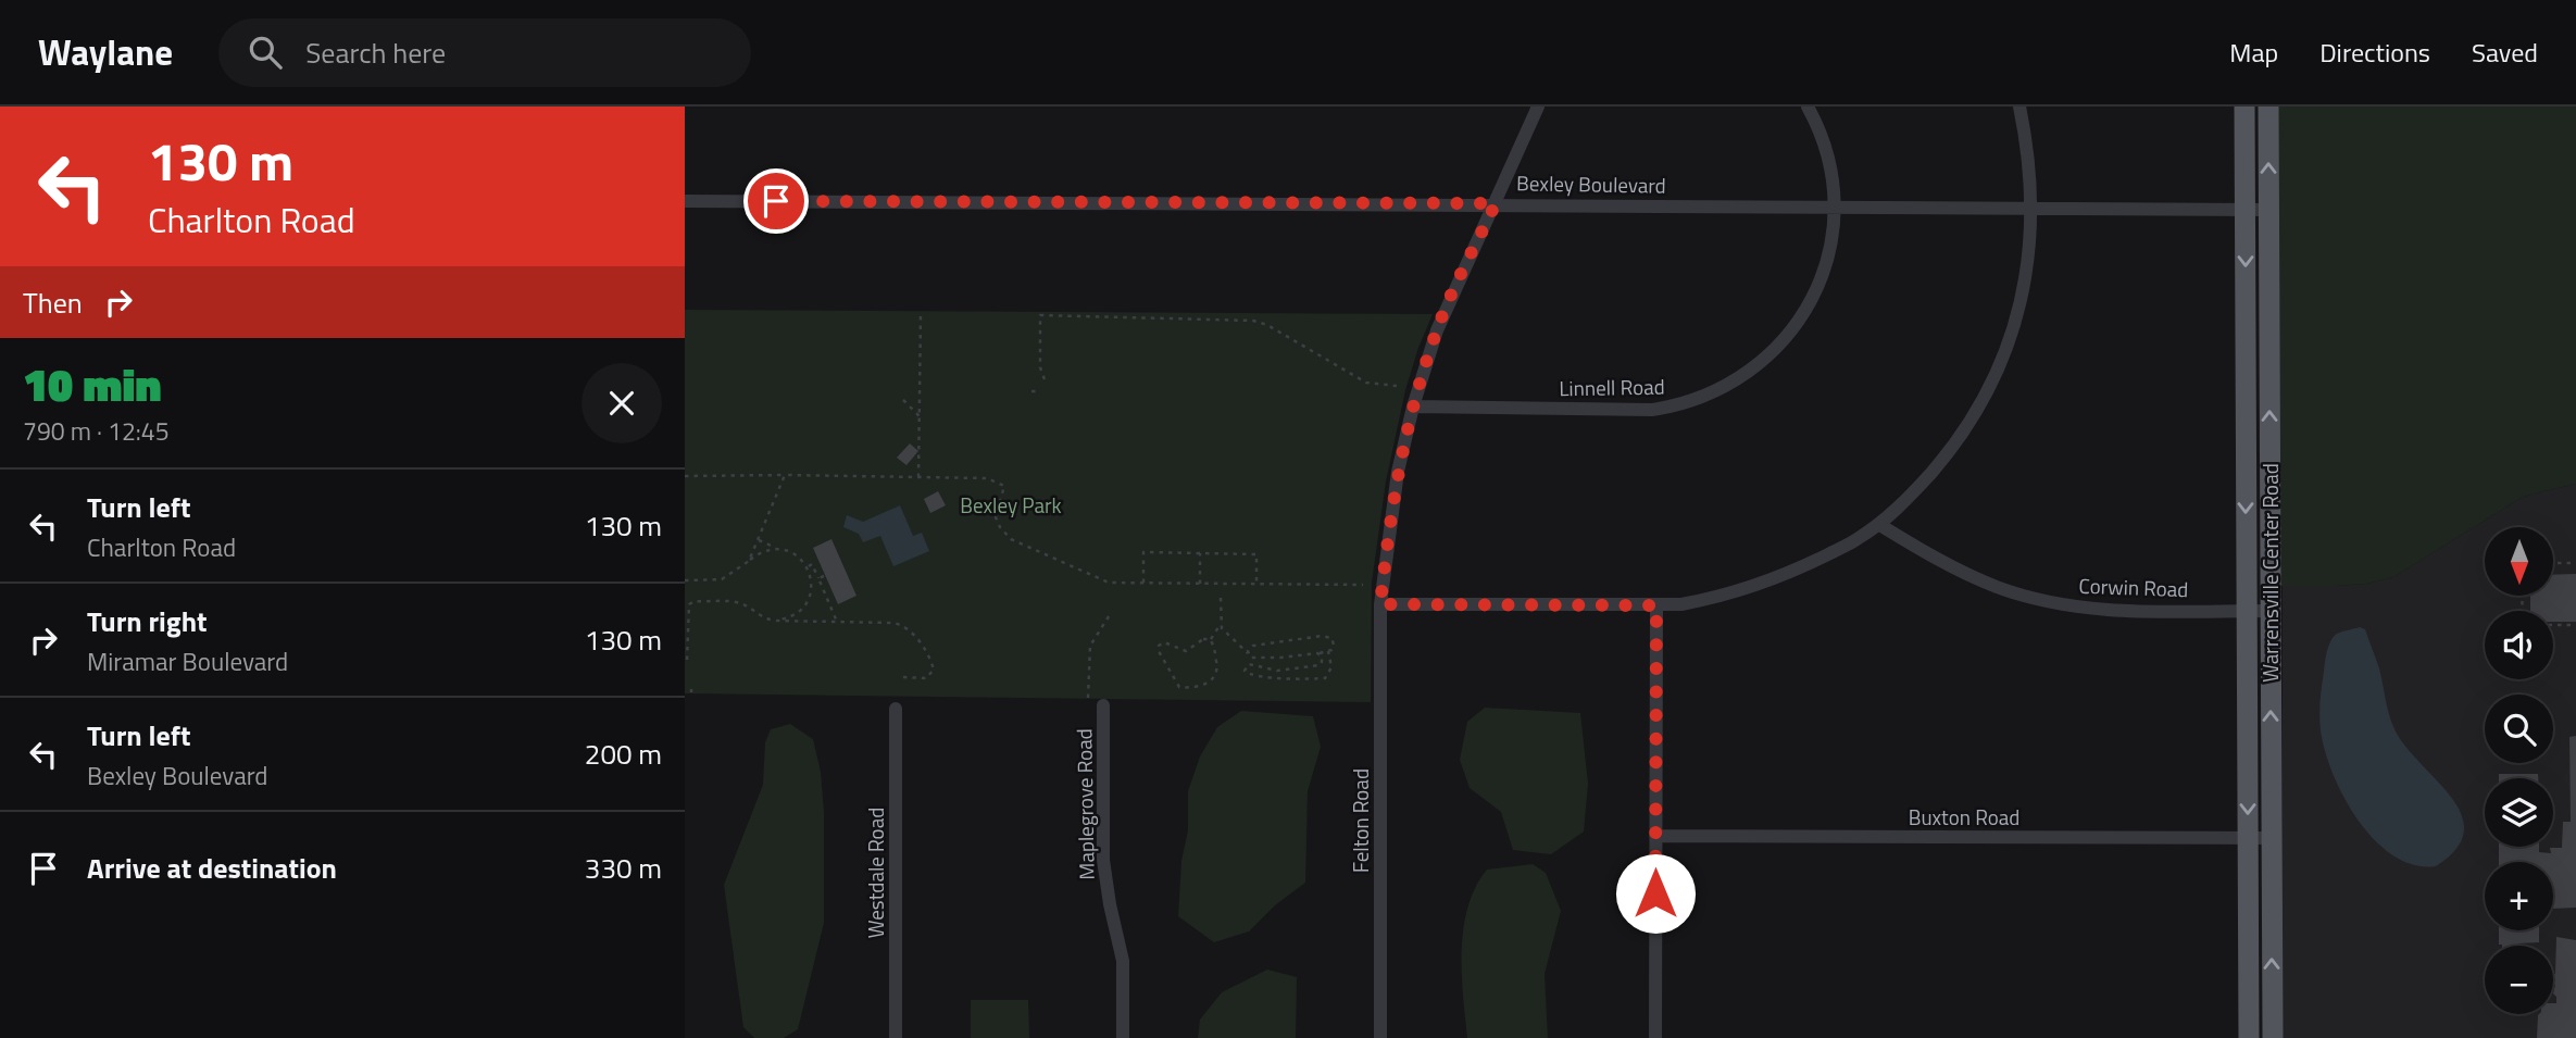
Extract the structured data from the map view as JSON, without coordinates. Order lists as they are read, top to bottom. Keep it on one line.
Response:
{"streets":{"main road":["Warrensville Center Road"],"street":["Bexley Boulevard","Linnell Road","Corwin Road","Maplegrove Road","Buxton Road","Felton Road","Westdale Road"]},"crossings":[["Bexley Boulevard","Linnell Road"],["Bexley Boulevard","Warrensville Center Road"],["Bexley Boulevard","Felton Road"],["Linnell Road","Felton Road"],["Warrensville Center Road","Corwin Road"],["Warrensville Center Road","Buxton Road"]],"parks":["Bexley Park"],"north":"bottom","page":{"header":"Waylane","search":"Search here","nav":["Map","Directions","Saved"],"turn":["130 m","Charlton Road"],"then":"Then","heading":["10 min","790 m · 12:45"],"list":[{"name":"Turn left","note":"Charlton Road","value":"130 m"},{"name":"Turn right","note":"Miramar Boulevard","value":"130 m"},{"name":"Turn left","note":"Bexley Boulevard","value":"200 m"},{"name":"Arrive at destination","value":"330 m"}],"map_buttons":["+","−"]}}
